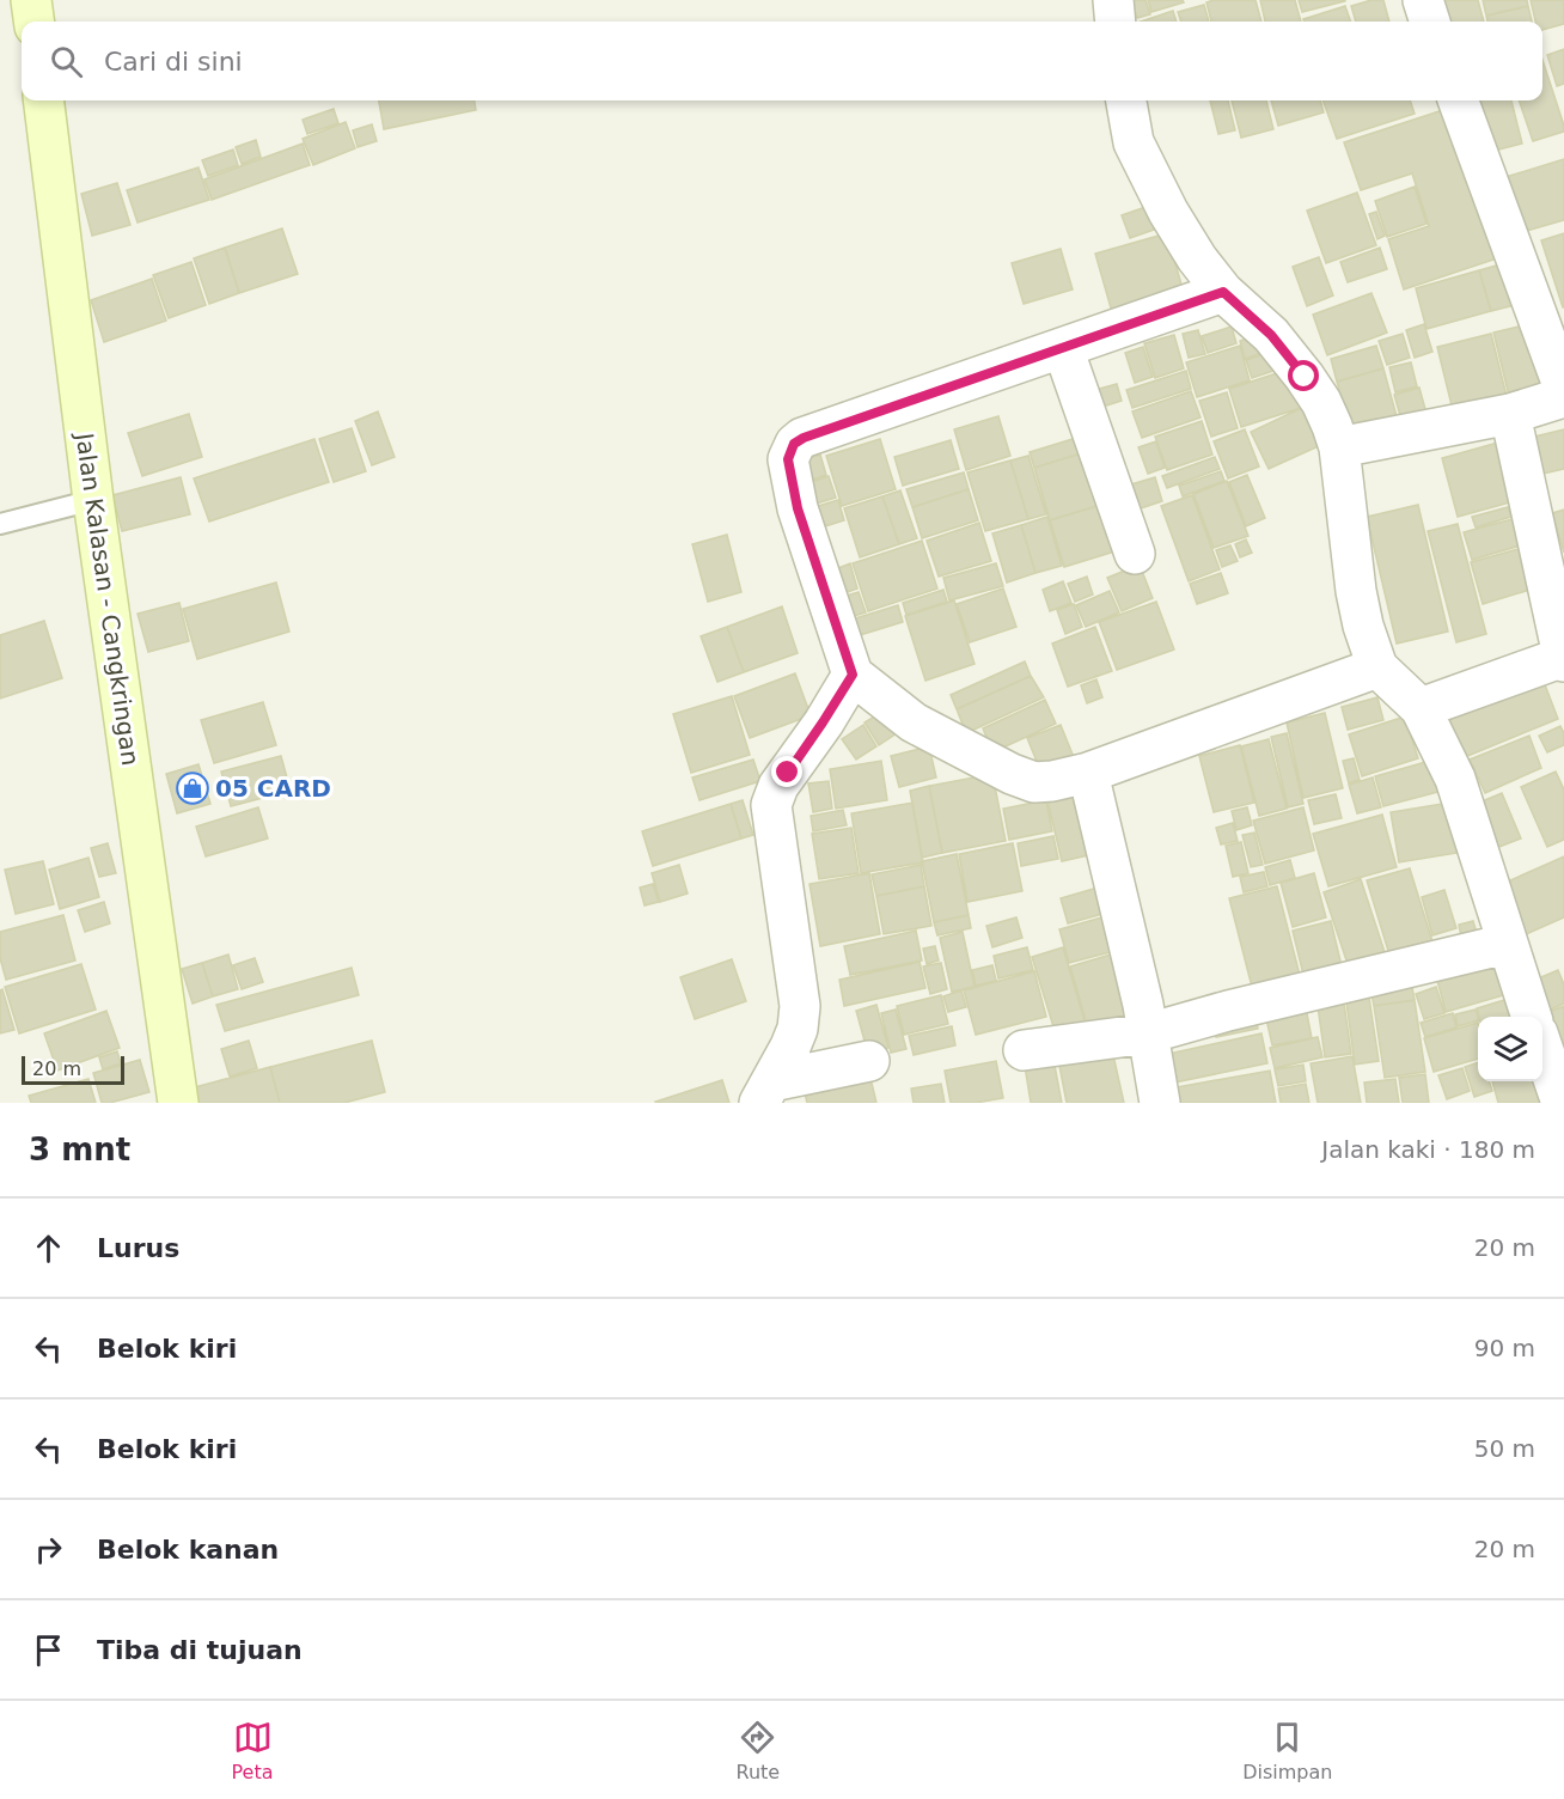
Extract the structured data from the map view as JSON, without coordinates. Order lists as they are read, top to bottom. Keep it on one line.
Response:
{"streets":{"main road":["Jalan Kalasan - Cangkringan"]},"places":{"shop":["05 CARD"]},"scale_bar":"20 m","page":{"search":"Cari di sini","scale":"20 m","heading":["3 mnt","Jalan kaki · 180 m"],"list":[["Lurus","20 m"],["Belok kiri","90 m"],["Belok kiri","50 m"],["Belok kanan","20 m"],"Tiba di tujuan"],"nav":["Peta","Rute","Disimpan"]}}
